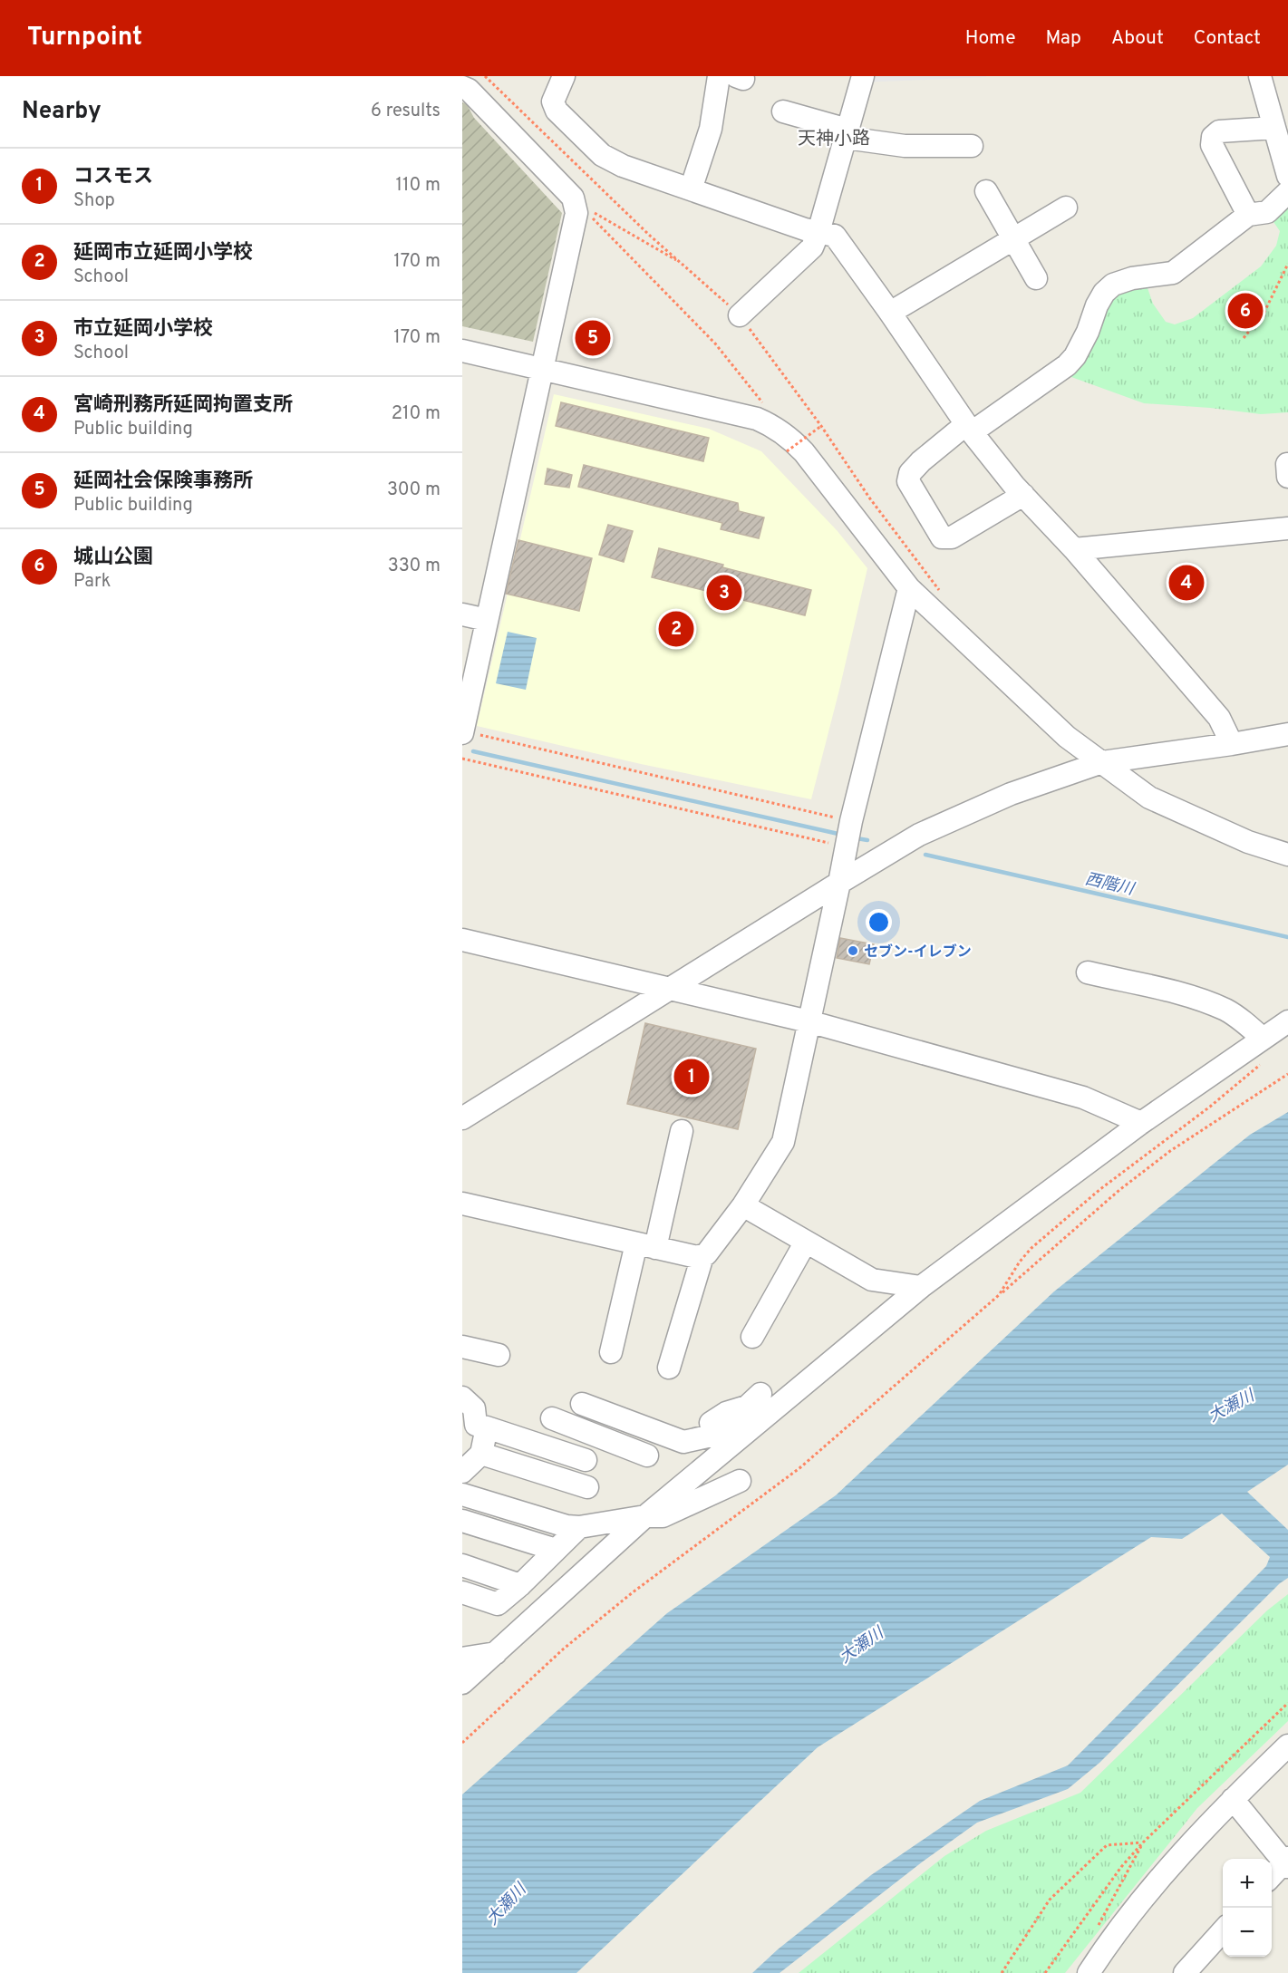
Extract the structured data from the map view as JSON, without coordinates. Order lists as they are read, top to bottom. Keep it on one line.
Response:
{"districts":["天神小路"],"water":["西階川","大瀬川"],"places":["セブン-イレブン"],"page":{"header":"Turnpoint","nav":["Home","Map","About","Contact"],"heading":["Nearby","6 results"],"list":[{"mark":"1","name":"コスモス","note":"Shop","value":"110 m"},{"mark":"2","name":"延岡市立延岡小学校","note":"School","value":"170 m"},{"mark":"3","name":"市立延岡小学校","note":"School","value":"170 m"},{"mark":"4","name":"宮崎刑務所延岡拘置支所","note":"Public building","value":"210 m"},{"mark":"5","name":"延岡社会保険事務所","note":"Public building","value":"300 m"},{"mark":"6","name":"城山公園","note":"Park","value":"330 m"}],"pins":["6","5","4","3","2","1"],"map_buttons":["+","−"]}}
